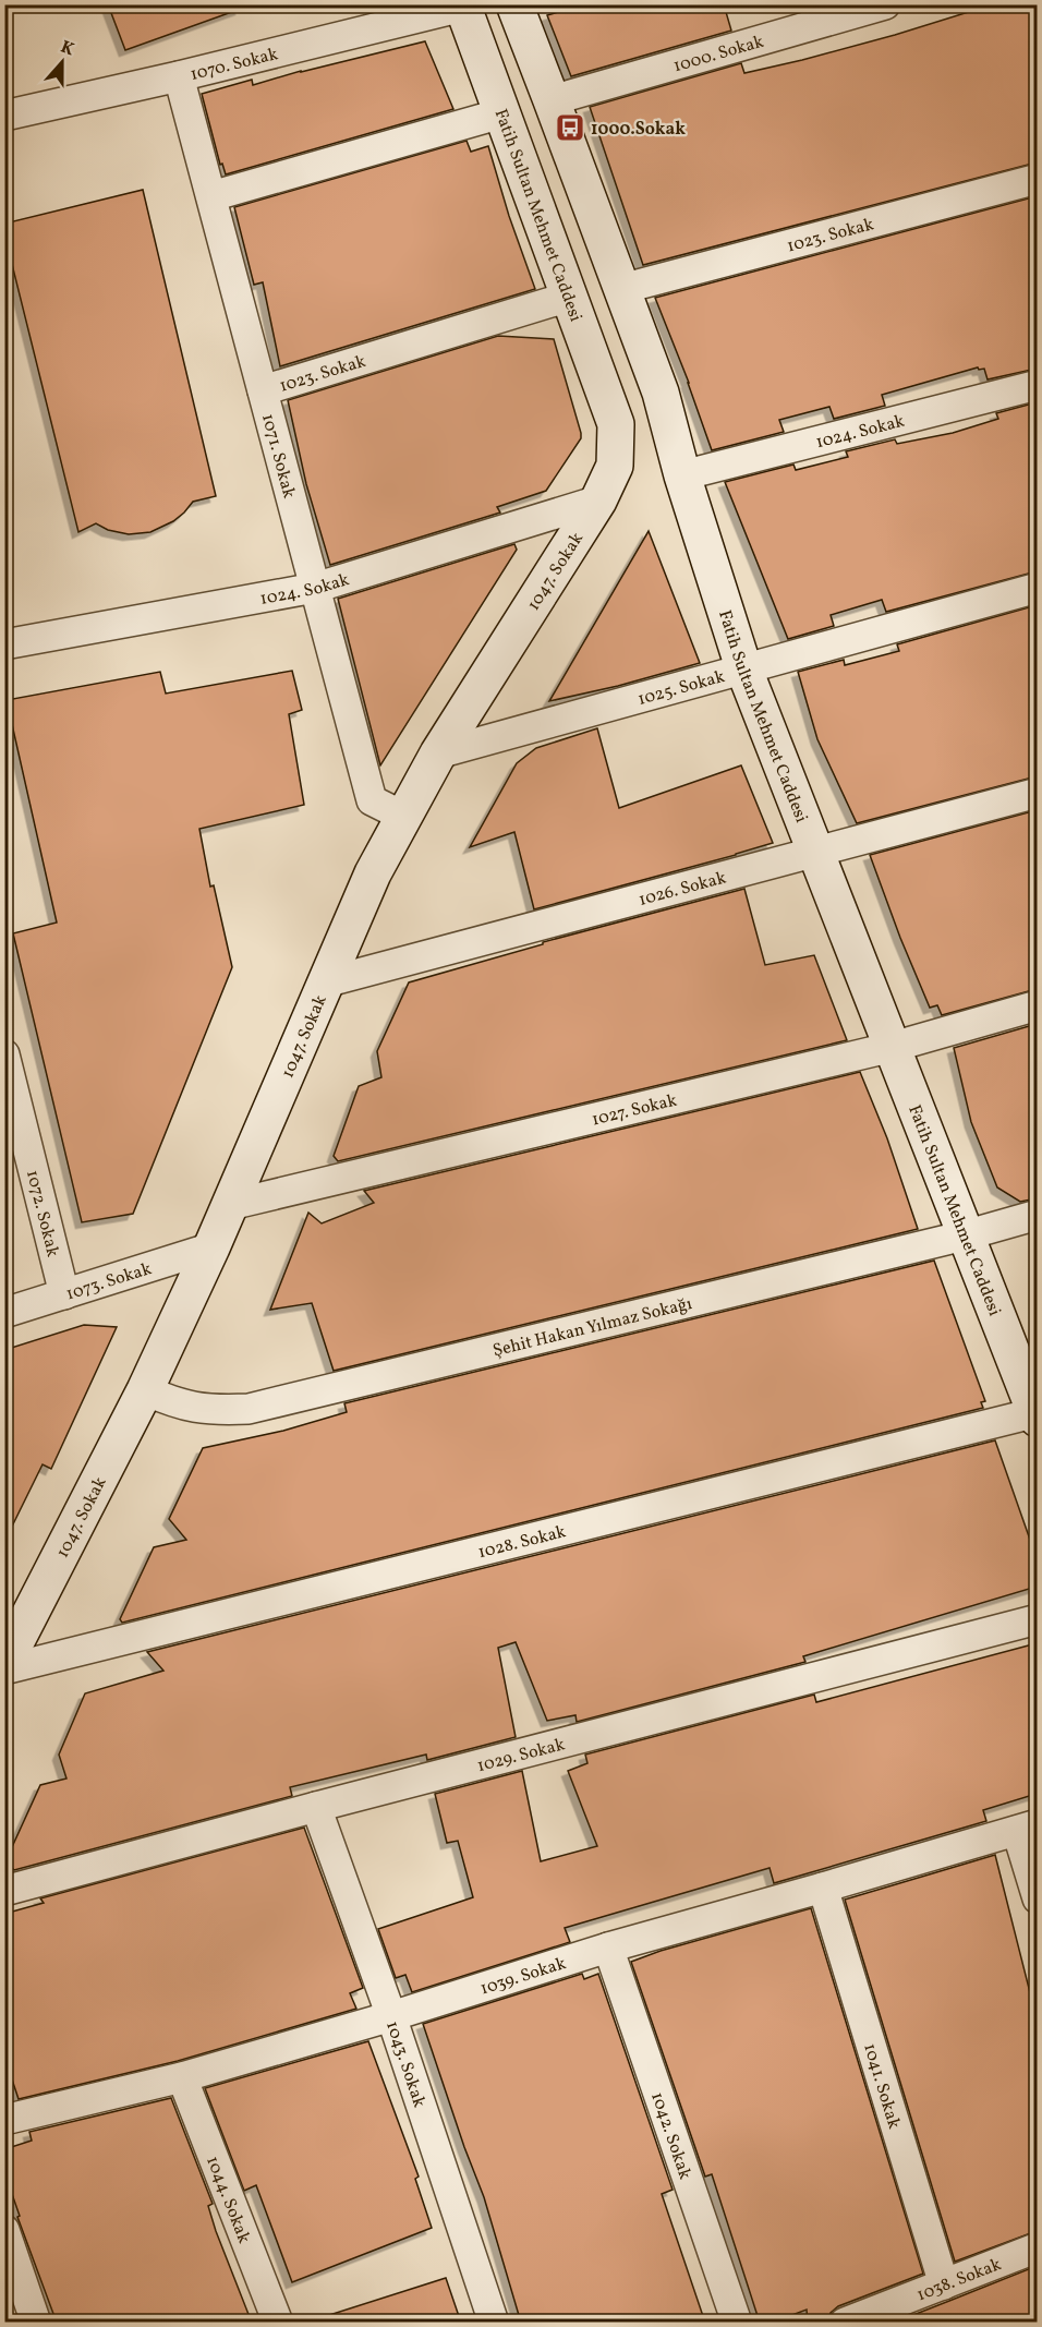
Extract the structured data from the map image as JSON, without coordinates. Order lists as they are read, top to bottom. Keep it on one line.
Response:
{"streets":{"main road":["Fatih Sultan Mehmet Caddesi","1047. Sokak"],"street":["1000. Sokak","1070. Sokak","1023. Sokak","1024. Sokak","1071. Sokak","1025. Sokak","1026. Sokak","1027. Sokak","1072. Sokak","1073. Sokak","Şehit Hakan Yılmaz Sokağı","1028. Sokak","1029. Sokak","1039. Sokak","1043. Sokak","1041. Sokak","1042. Sokak","1044. Sokak","1038. Sokak"]},"crossings":[["1000. Sokak","Fatih Sultan Mehmet Caddesi"],["1070. Sokak","Fatih Sultan Mehmet Caddesi"],["1070. Sokak","1071. Sokak"],["Fatih Sultan Mehmet Caddesi","1023. Sokak"],["Fatih Sultan Mehmet Caddesi","1024. Sokak"],["Fatih Sultan Mehmet Caddesi","1047. Sokak"],["Fatih Sultan Mehmet Caddesi","1025. Sokak"],["Fatih Sultan Mehmet Caddesi","1026. Sokak"],["Fatih Sultan Mehmet Caddesi","1027. Sokak"],["Fatih Sultan Mehmet Caddesi","Şehit Hakan Yılmaz Sokağı"],["Fatih Sultan Mehmet Caddesi","1028. Sokak"],["1023. Sokak","1071. Sokak"],["1024. Sokak","1071. Sokak"],["1024. Sokak","1047. Sokak"],["1071. Sokak","1047. Sokak"],["1047. Sokak","1025. Sokak"],["1047. Sokak","1026. Sokak"],["1047. Sokak","1027. Sokak"],["1047. Sokak","1073. Sokak"],["1047. Sokak","Şehit Hakan Yılmaz Sokağı"],["1072. Sokak","1073. Sokak"],["1029. Sokak","1043. Sokak"],["1039. Sokak","1043. Sokak"],["1039. Sokak","1041. Sokak"],["1039. Sokak","1042. Sokak"],["1039. Sokak","1044. Sokak"],["1041. Sokak","1038. Sokak"]],"places":{"bus stop":["1000.Sokak"]},"north":"top"}
